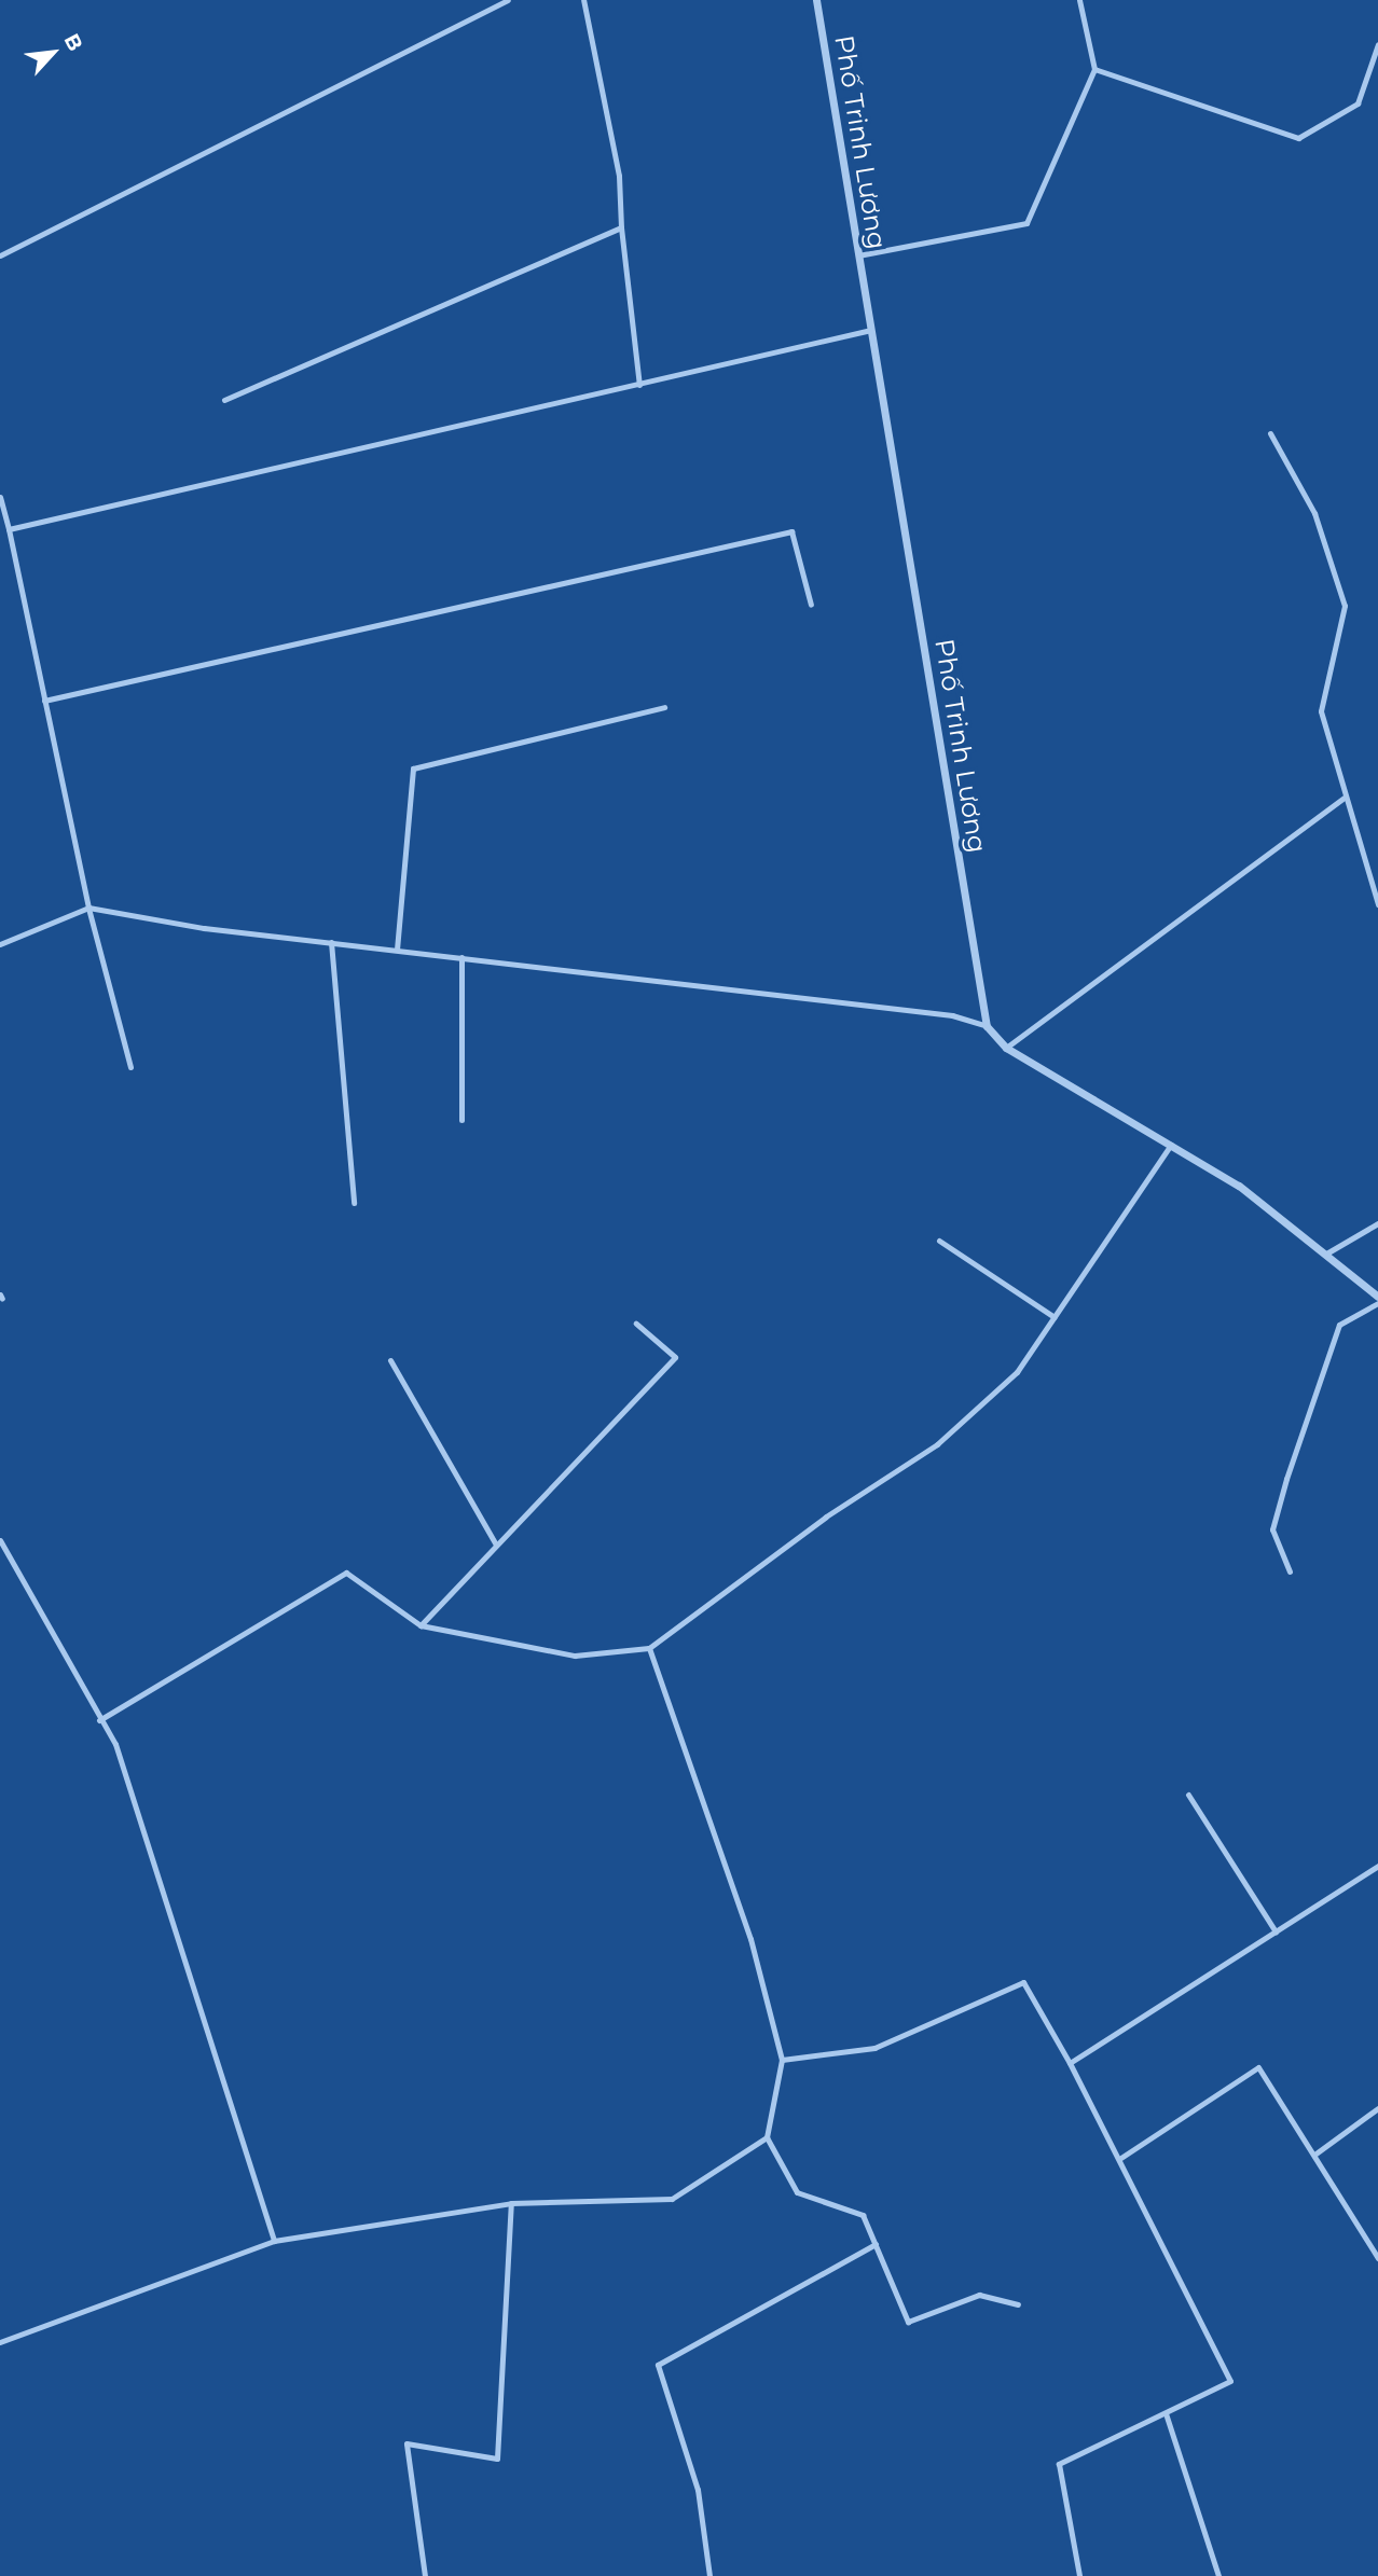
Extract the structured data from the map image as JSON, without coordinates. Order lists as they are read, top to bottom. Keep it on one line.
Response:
{"streets":{"street":["Phố Trinh Lương"]},"north":"top right"}
